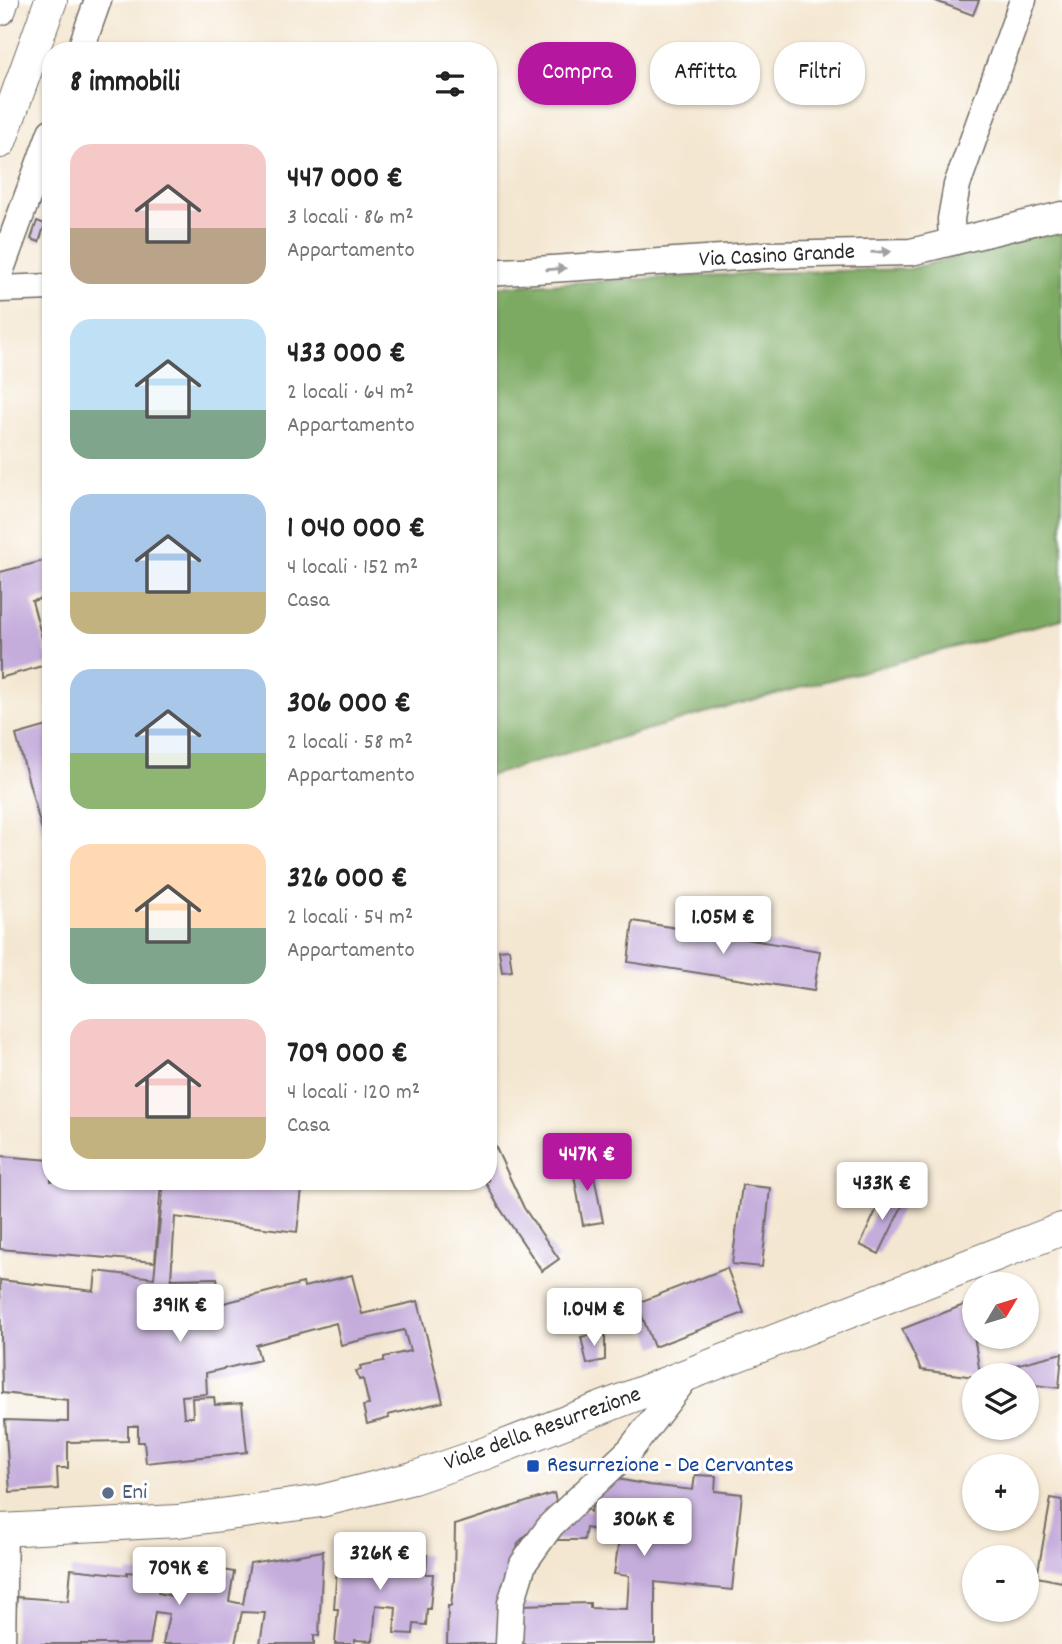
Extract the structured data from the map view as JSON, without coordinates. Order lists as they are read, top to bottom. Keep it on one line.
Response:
{"streets":{"street":["Via Casino Grande","Viale della Resurrezione"]},"one_way":["Via Casino Grande"],"places":{"transit":["Resurrezione - De Cervantes"],"other":["Eni"]},"north":"top right","page":{"chip":["Compra","Affitta","Filtri"],"heading":"8 immobili","list":[{"name":"447 000 €","note":"3 locali · 86 m² · Appartamento"},{"name":"433 000 €","note":"2 locali · 64 m² · Appartamento"},{"name":"1 040 000 €","note":"4 locali · 152 m² · Casa"},{"name":"306 000 €","note":"2 locali · 58 m² · Appartamento"},{"name":"326 000 €","note":"2 locali · 54 m² · Appartamento"},{"name":"709 000 €","note":"4 locali · 120 m² · Casa"}],"price":["1.05M €","447K €","433K €","391K €","1.04M €","306K €","326K €","709K €"],"map_buttons":["+","−"]}}
